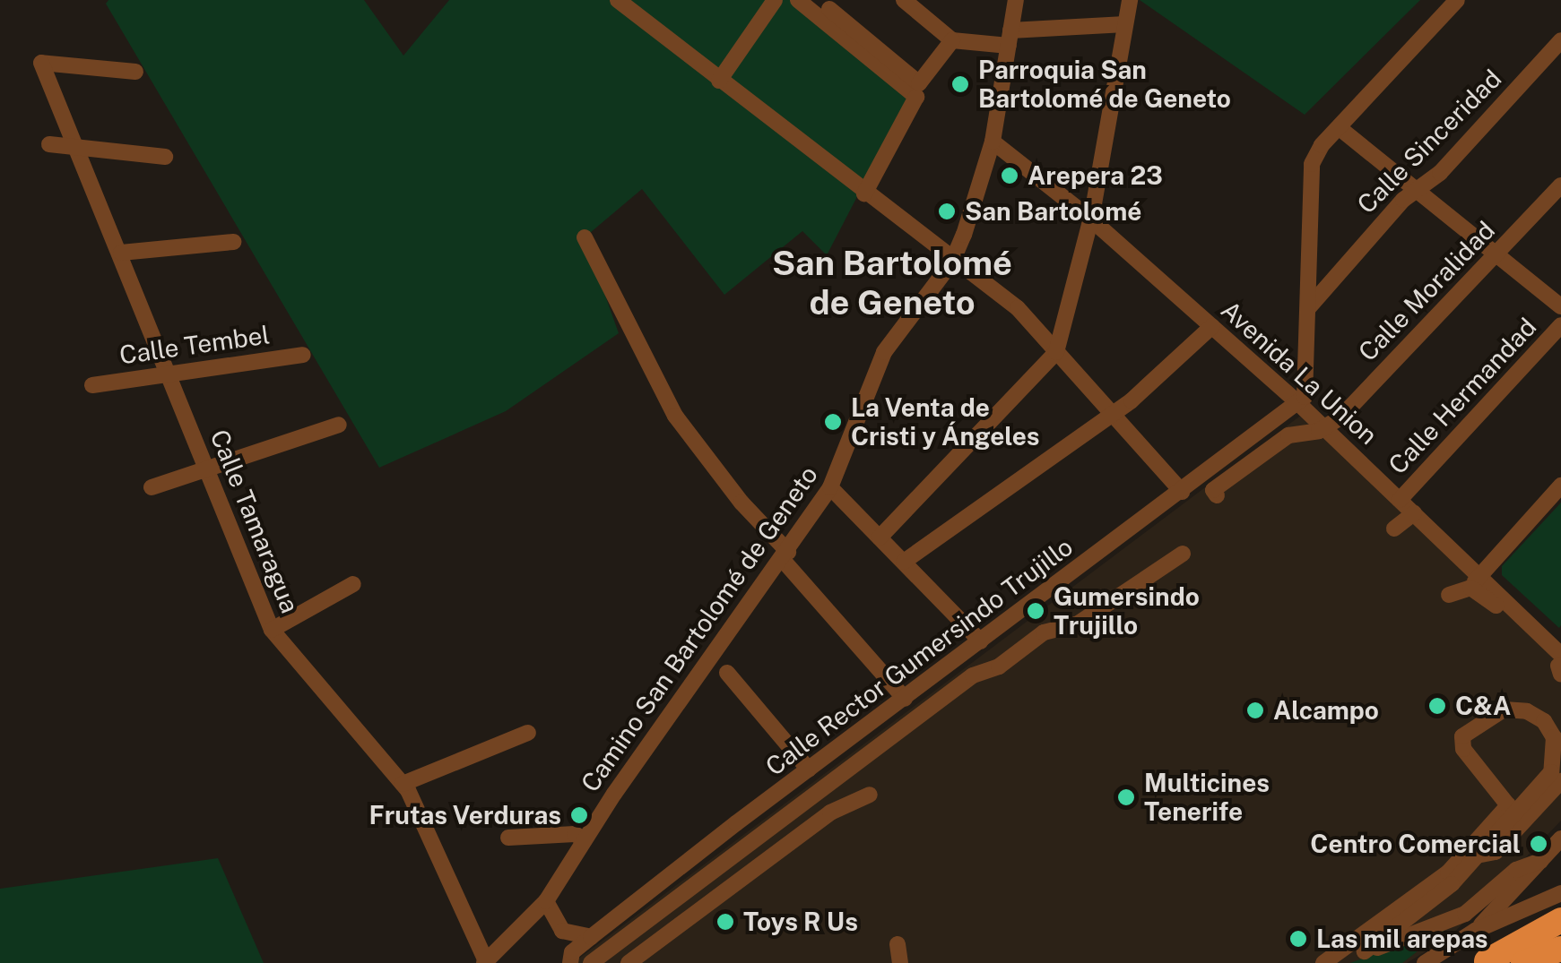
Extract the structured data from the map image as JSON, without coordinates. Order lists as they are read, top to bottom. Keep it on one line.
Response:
{"streets":{"street":["Calle Sinceridad","Calle Moralidad","Calle Tembel","Avenida La Union","Calle Hermandad","Calle Tamaragua","Camino San Bartolomé de Geneto","Calle Rector Gumersindo Trujillo"]},"crossings":[["Calle Moralidad","Avenida La Union"],["Calle Tembel","Calle Tamaragua"],["Avenida La Union","Calle Hermandad"],["Avenida La Union","Camino San Bartolomé de Geneto"],["Avenida La Union","Calle Rector Gumersindo Trujillo"],["Calle Tamaragua","Camino San Bartolomé de Geneto"]],"districts":["San Bartolomé de Geneto"],"places":["Parroquia San Bartolomé de Geneto","Arepera 23","San Bartolomé","La Venta de Cristi y Ángeles","Gumersindo Trujillo","C&A","Alcampo","Multicines Tenerife","Frutas Verduras","Centro Comercial","Toys R Us","Las mil arepas"]}
